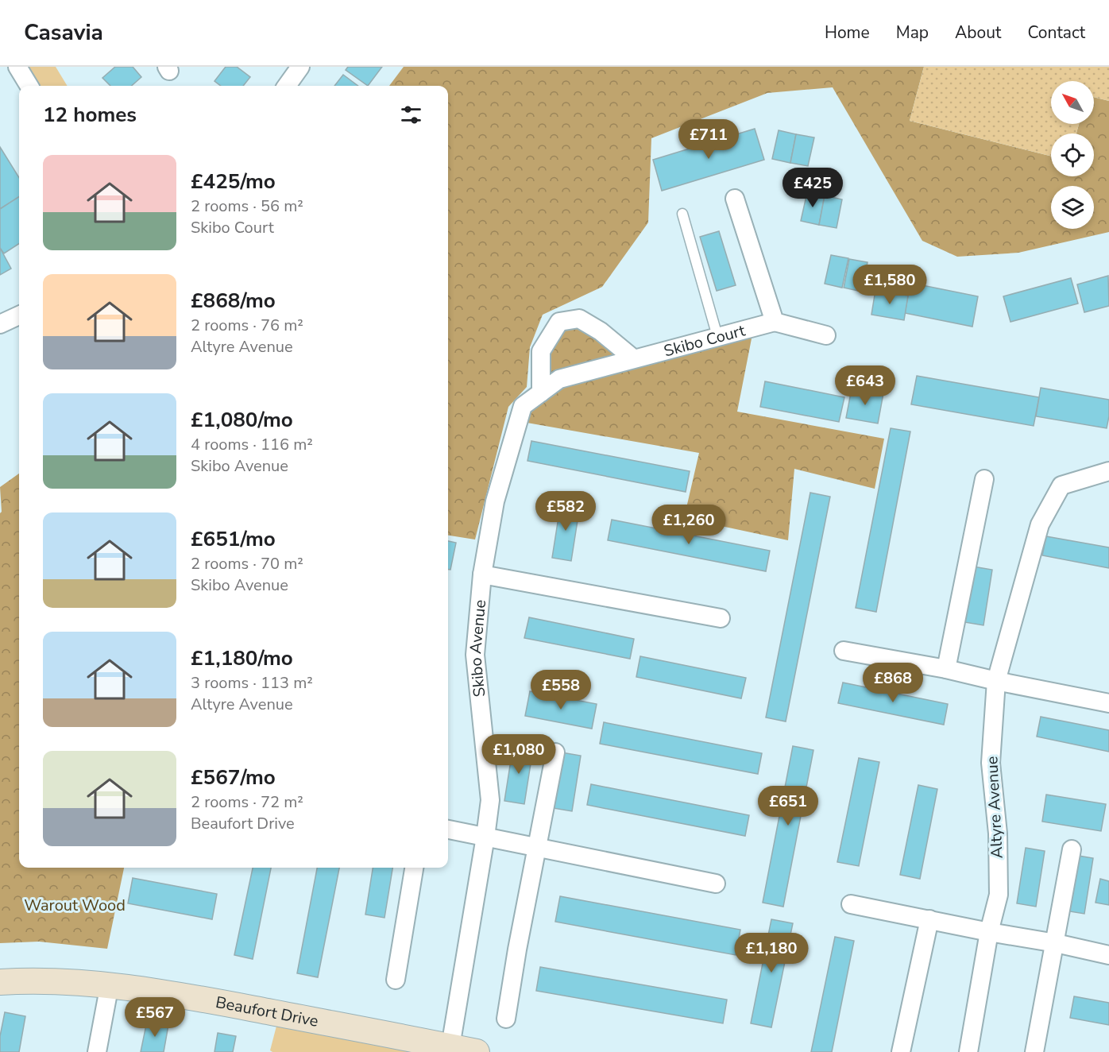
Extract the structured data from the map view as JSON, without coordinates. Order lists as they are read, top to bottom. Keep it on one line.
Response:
{"streets":{"street":["Skibo Court","Skibo Avenue","Altyre Avenue","Beaufort Drive"]},"crossings":[["Skibo Court","Skibo Avenue"],["Skibo Avenue","Beaufort Drive"]],"parks":["Warout Wood"],"north":"top left","page":{"header":"Casavia","nav":["Home","Map","About","Contact"],"heading":"12 homes","price":["£711","£425","£1,580","£643","£582","£1,260","£868","£558","£1,080","£651","£1,180","£567"],"list":[{"name":"£425/mo","note":"2 rooms · 56 m² · Skibo Court"},{"name":"£868/mo","note":"2 rooms · 76 m² · Altyre Avenue"},{"name":"£1,080/mo","note":"4 rooms · 116 m² · Skibo Avenue"},{"name":"£651/mo","note":"2 rooms · 70 m² · Skibo Avenue"},{"name":"£1,180/mo","note":"3 rooms · 113 m² · Altyre Avenue"},{"name":"£567/mo","note":"2 rooms · 72 m² · Beaufort Drive"}]}}
